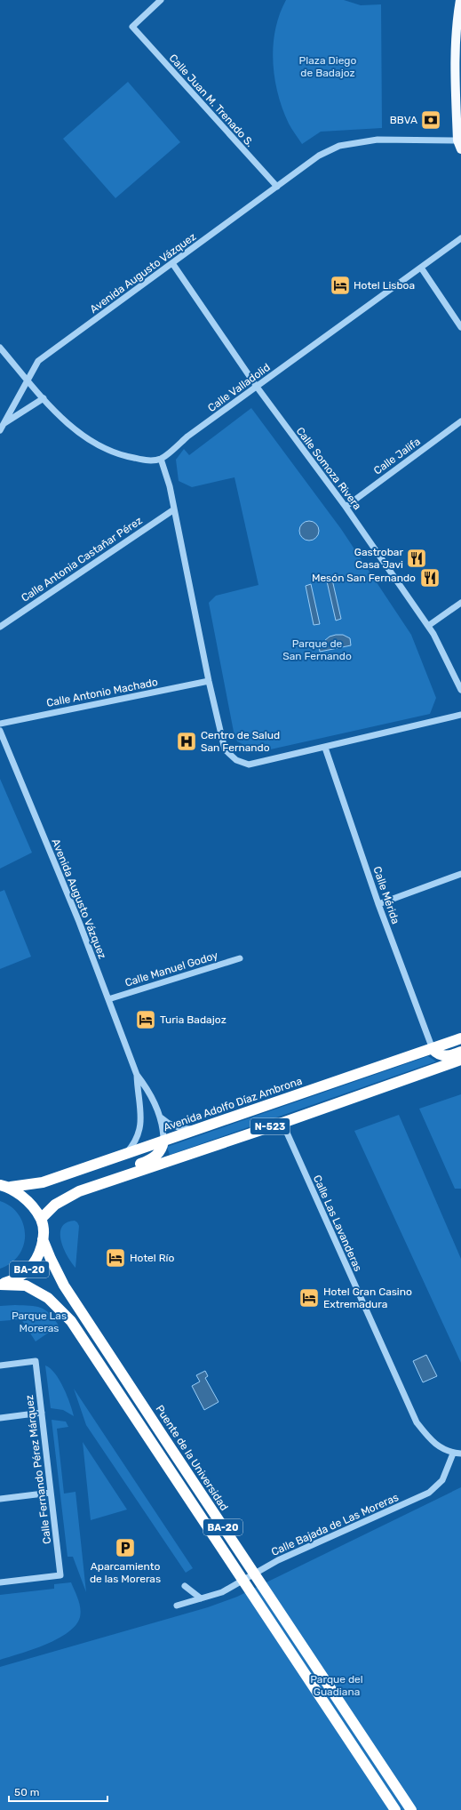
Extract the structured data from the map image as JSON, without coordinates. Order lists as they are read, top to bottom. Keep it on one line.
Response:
{"streets":{"highway":["Avenida Adolfo Díaz Ambrona","N-523","BA-20","Puente de la Universidad"],"street":["Calle Juan M. Trenado S.","Avenida Augusto Vázquez","Calle Valladolid","Calle Jalifa","Calle Somoza Rivera","Calle Antonia Castañar Pérez","Calle Antonio Machado","Calle Mérida","Calle Manuel Godoy","Calle Las Lavanderas","Calle Fernando Pérez Márquez","Calle Bajada de Las Moreras"]},"crossings":[["Calle Juan M. Trenado S.","Avenida Augusto Vázquez"],["Avenida Augusto Vázquez","Calle Somoza Rivera"],["Avenida Augusto Vázquez","Calle Manuel Godoy"],["Avenida Augusto Vázquez","Avenida Adolfo Díaz Ambrona"],["Calle Valladolid","Calle Somoza Rivera"],["Calle Jalifa","Calle Somoza Rivera"],["Calle Mérida","Avenida Adolfo Díaz Ambrona"],["Avenida Adolfo Díaz Ambrona","BA-20"],["N-523","Calle Las Lavanderas"],["N-523","BA-20"],["Calle Las Lavanderas","Calle Bajada de Las Moreras"],["BA-20","Puente de la Universidad"]],"parks":["Plaza Diego de Badajoz","Parque de San Fernando","Parque Las Moreras","Parque del Guadiana"],"places":{"bank":["BBVA"],"hotel":["Hotel Lisboa","Turia Badajoz","Hotel Río","Hotel Gran Casino Extremadura"],"restaurant":["Gastrobar Casa Javi","Mesón San Fernando"],"hospital":["Centro de Salud San Fernando"],"parking":["Aparcamiento de las Moreras"]},"scale_bar":"50 m"}
